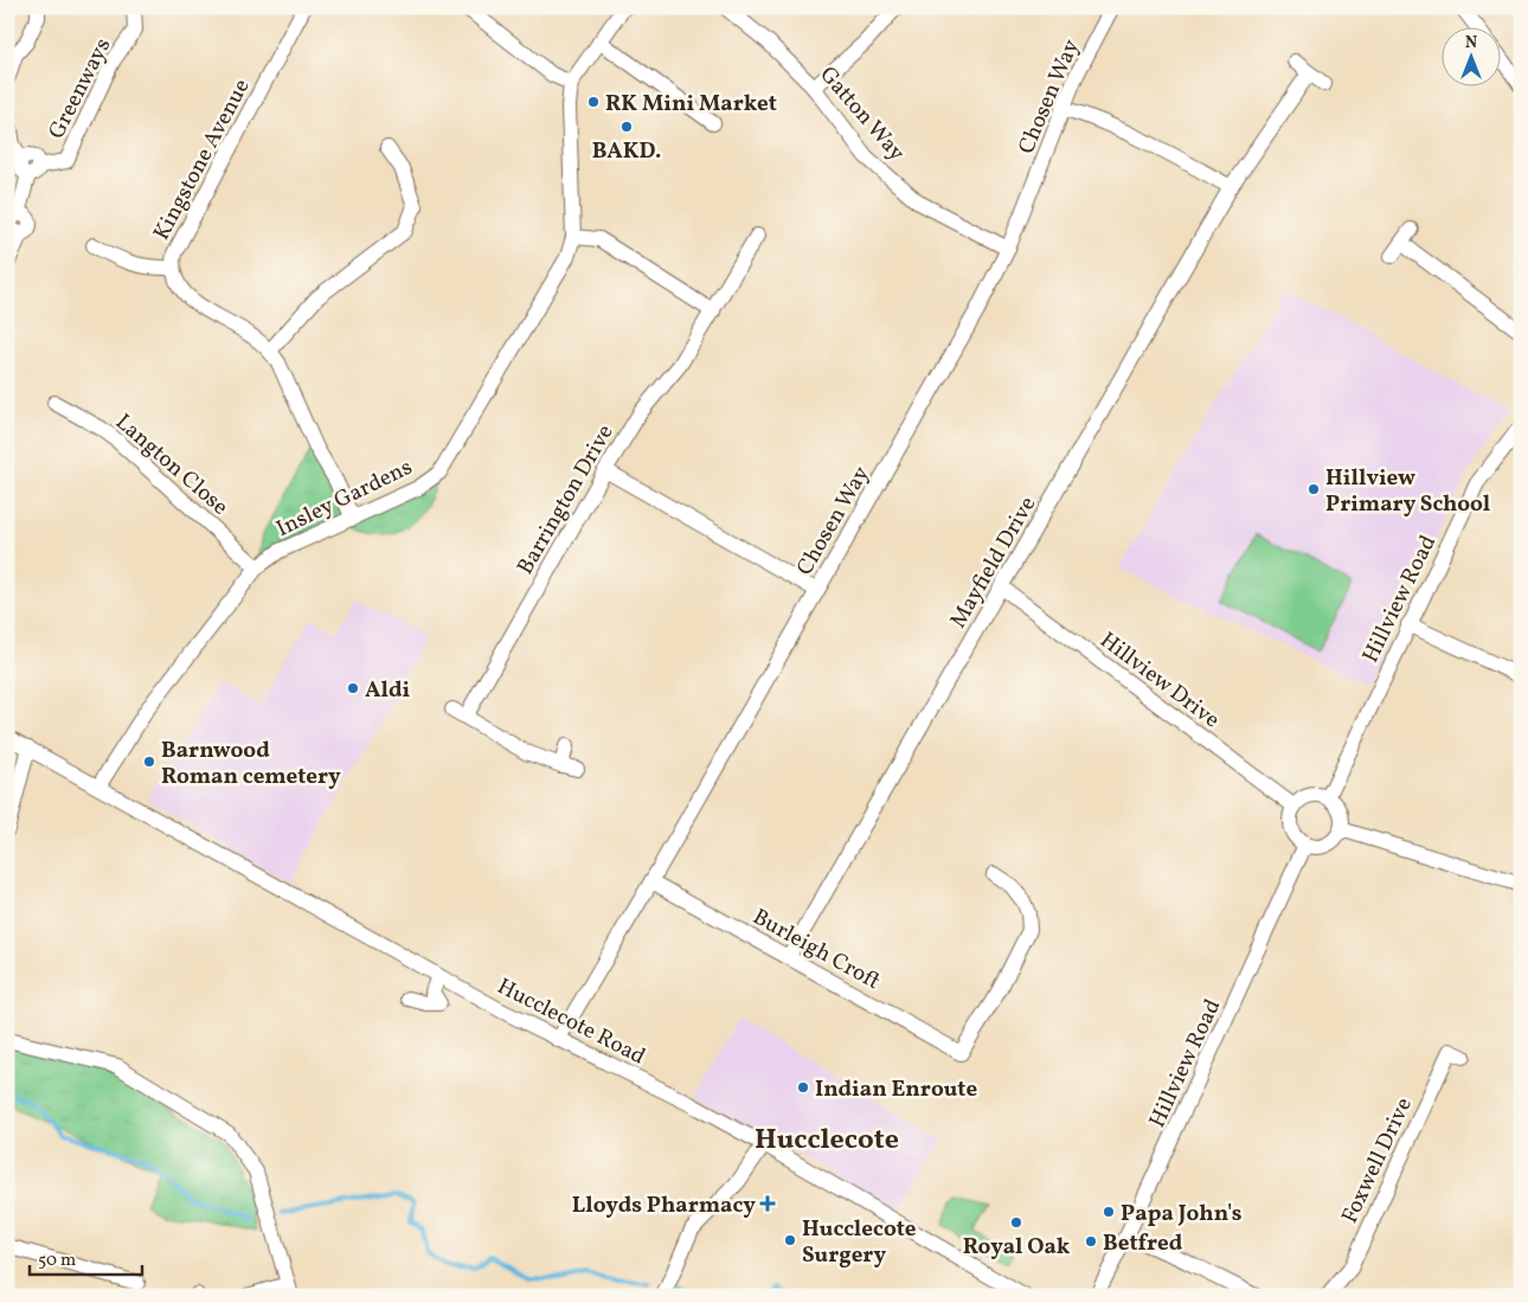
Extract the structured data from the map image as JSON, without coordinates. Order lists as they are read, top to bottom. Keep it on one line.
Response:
{"streets":{"street":["Greenways","Chosen Way","Gatton Way","Kingstone Avenue","Langton Close","Insley Gardens","Barrington Drive","Mayfield Drive","Hillview Road","Hillview Drive","Burleigh Croft","Hucclecote Road","Foxwell Drive"]},"crossings":[["Chosen Way","Gatton Way"],["Chosen Way","Burleigh Croft"],["Chosen Way","Hucclecote Road"],["Kingstone Avenue","Insley Gardens"],["Langton Close","Insley Gardens"],["Insley Gardens","Hucclecote Road"],["Mayfield Drive","Hillview Drive"],["Mayfield Drive","Burleigh Croft"],["Hillview Road","Hillview Drive"]],"districts":["Hucclecote"],"places":{"other":["RK Mini Market","BAKD.","Hillview Primary School","Aldi","Barnwood Roman cemetery","Indian Enroute","Papa John's","Royal Oak","Hucclecote Surgery","Betfred"],"health":["Lloyds Pharmacy"]},"scale_bar":"50 m","north":"top"}
